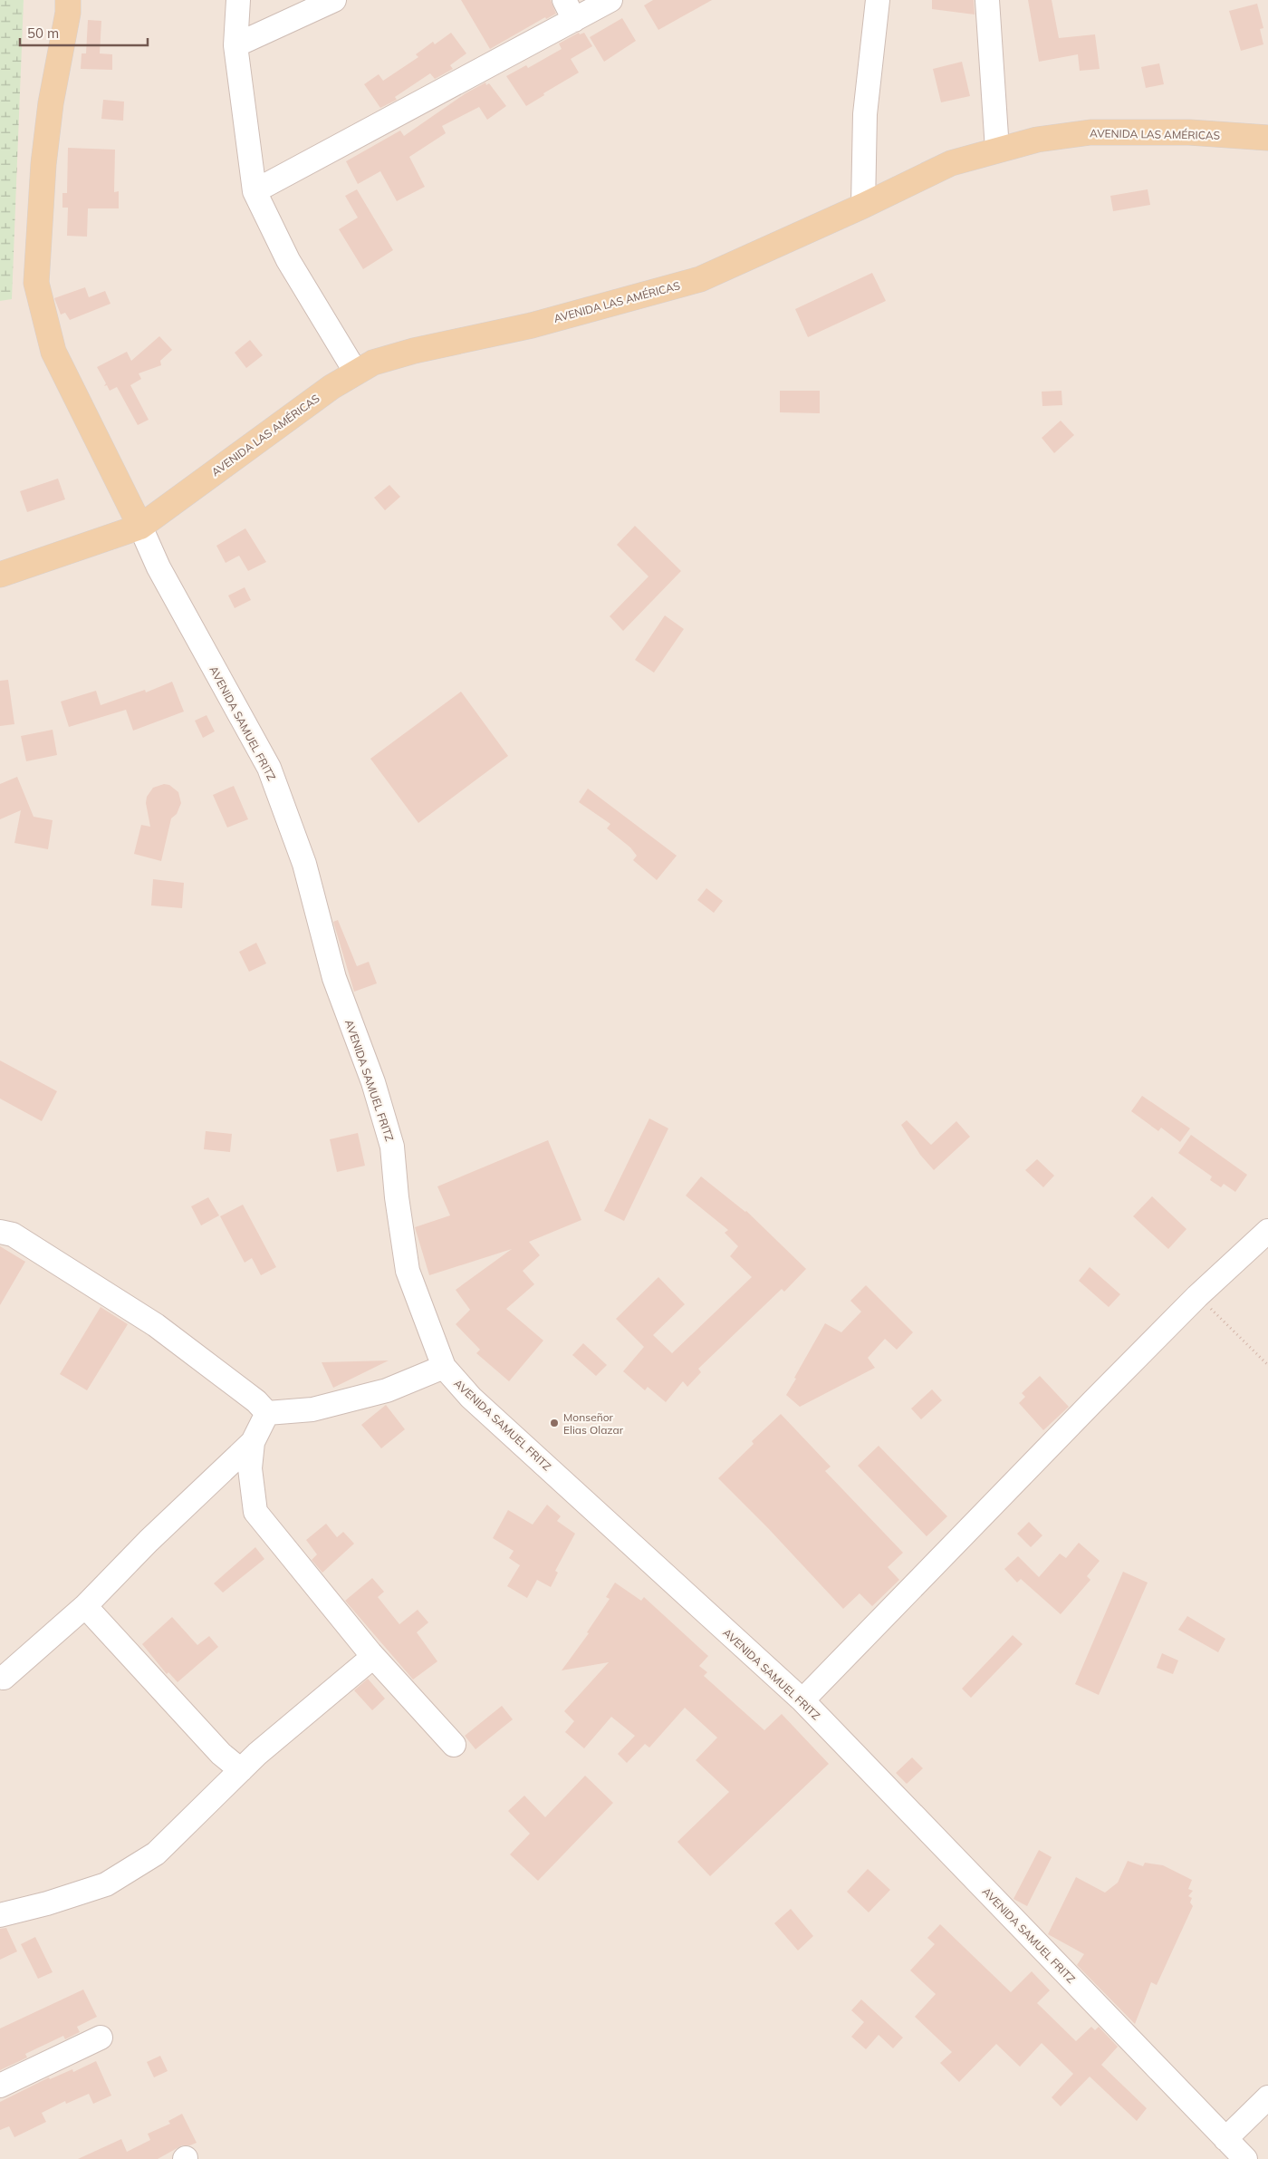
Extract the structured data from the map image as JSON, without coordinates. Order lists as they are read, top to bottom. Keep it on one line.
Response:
{"streets":{"main road":["AVENIDA LAS AMÉRICAS"],"street":["AVENIDA SAMUEL FRITZ"]},"crossings":[["AVENIDA LAS AMÉRICAS","AVENIDA SAMUEL FRITZ"]],"places":["Monseñor Elias Olazar"],"scale_bar":"50 m"}
